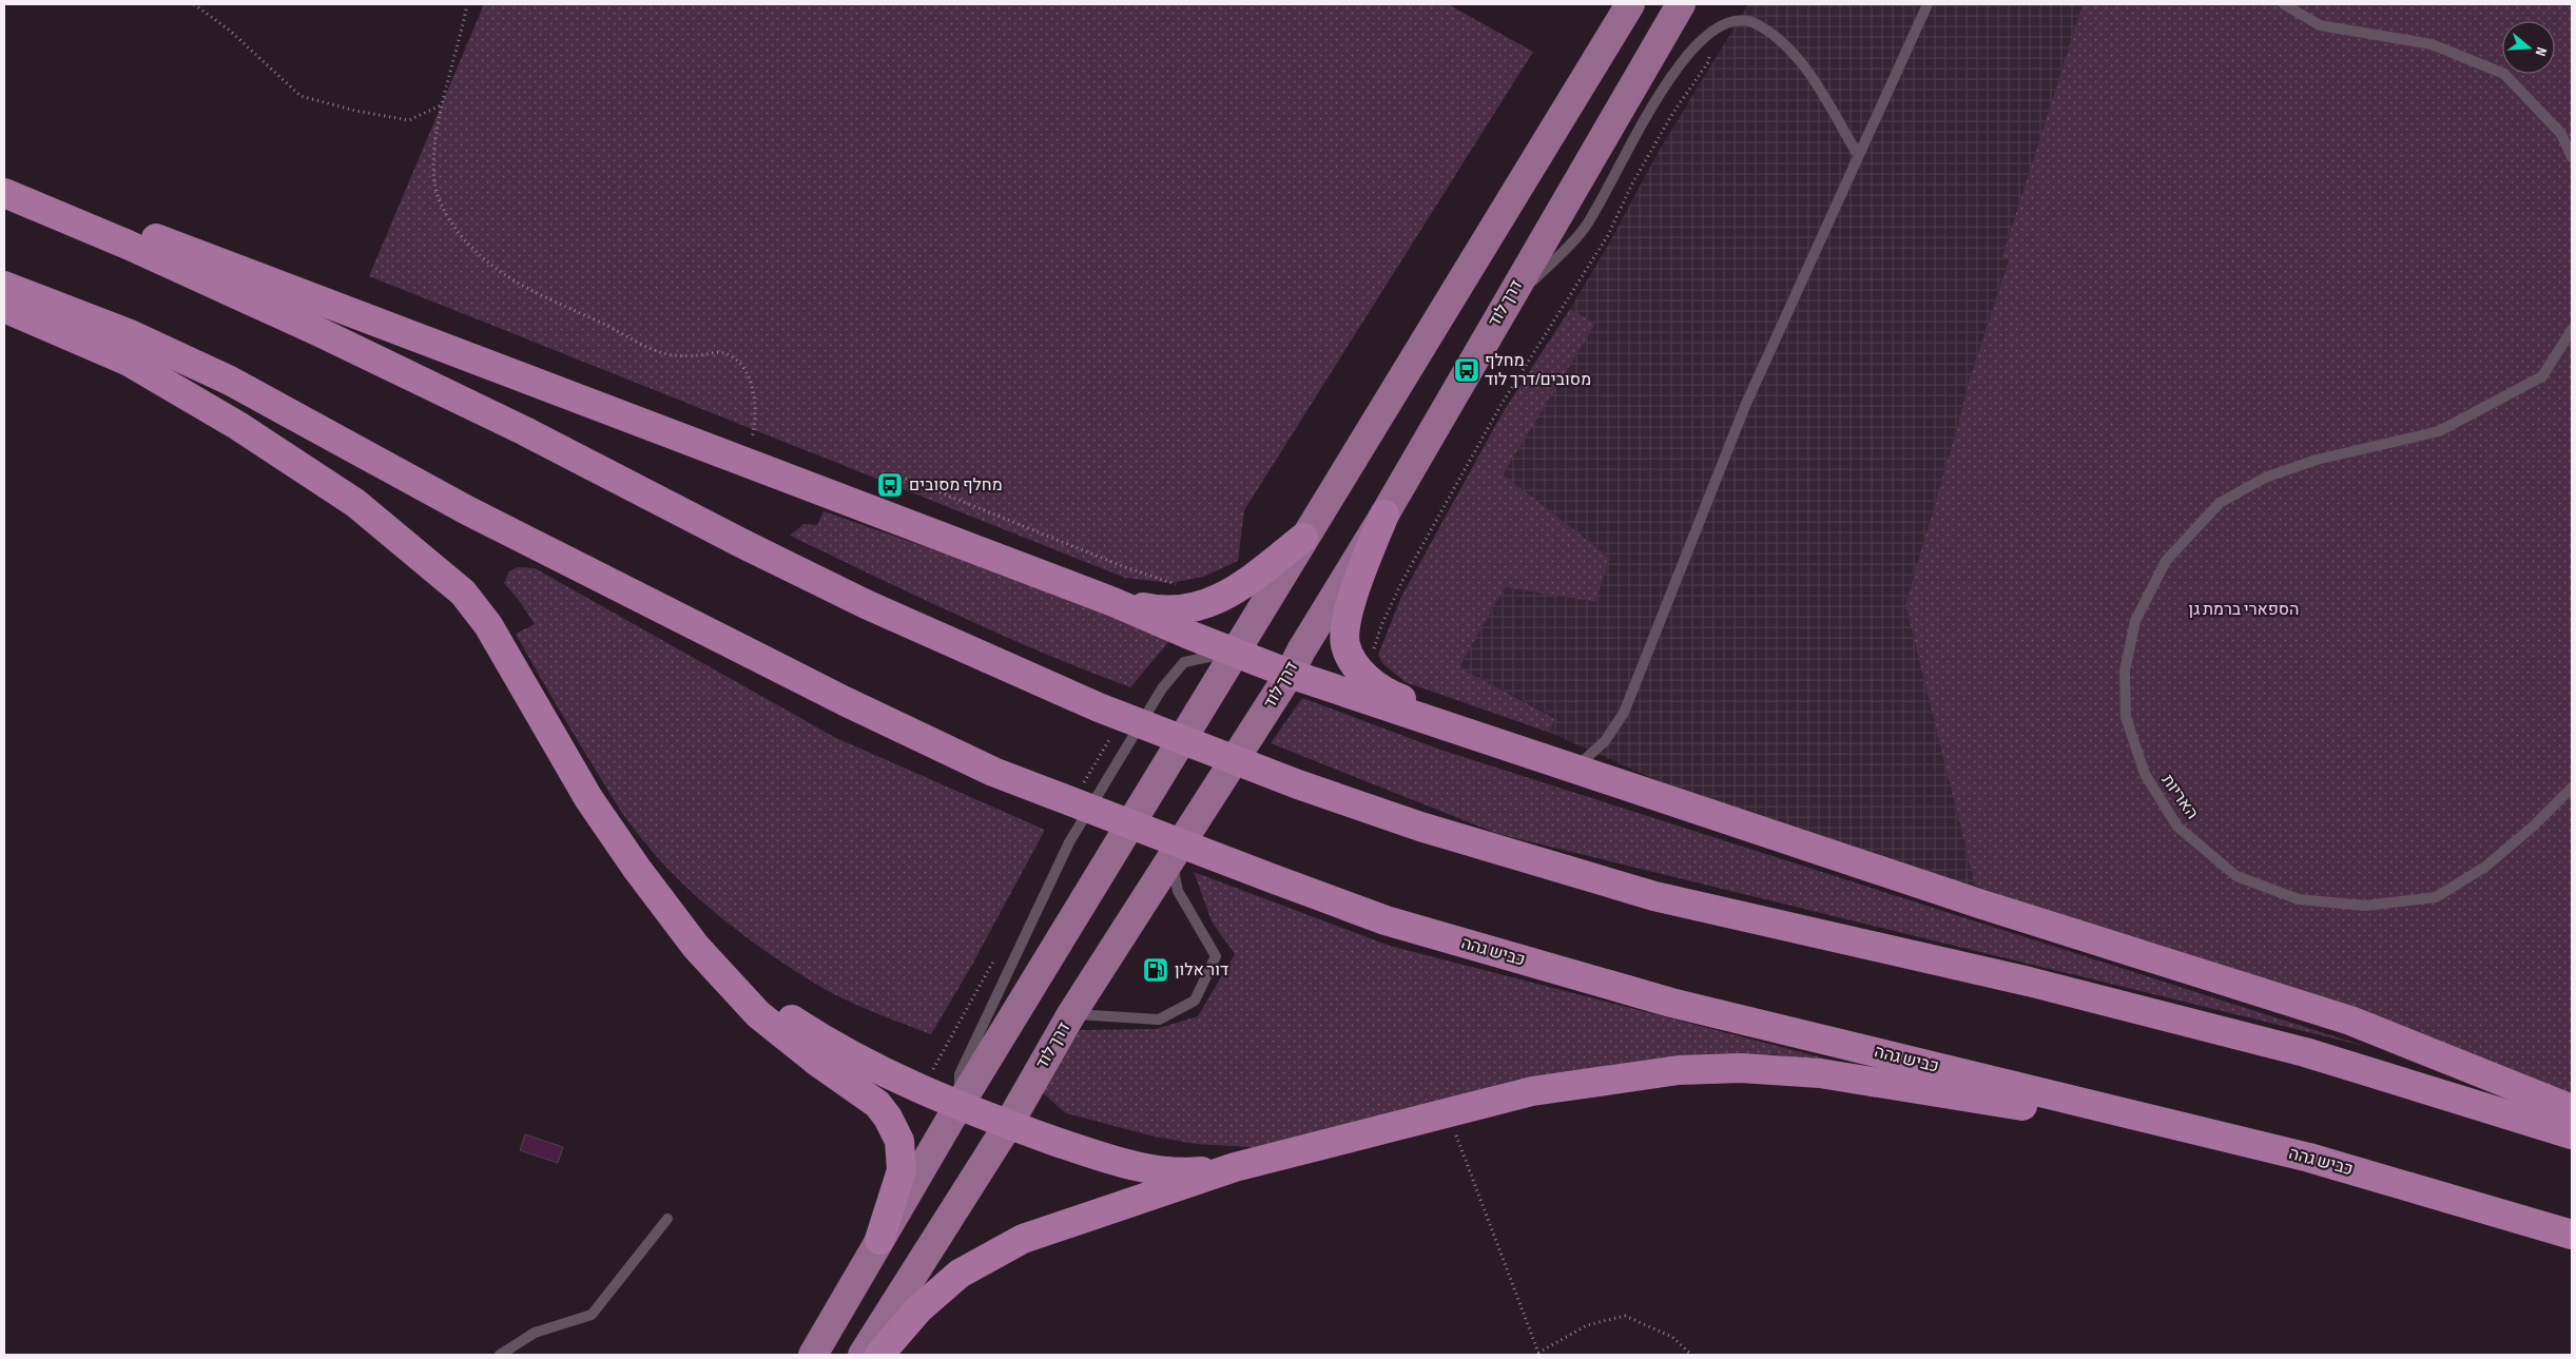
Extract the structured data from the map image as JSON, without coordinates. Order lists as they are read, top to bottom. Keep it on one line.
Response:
{"streets":{"highway":["כביש גהה"],"main road":["דרך לוד"],"lane":["האריות"]},"parks":["הספארי ברמת גן"],"places":{"bus stop":["מחלף מסובים/דרך לוד","מחלף מסובים"],"fuel station":["דור אלון"]},"north":"right"}
